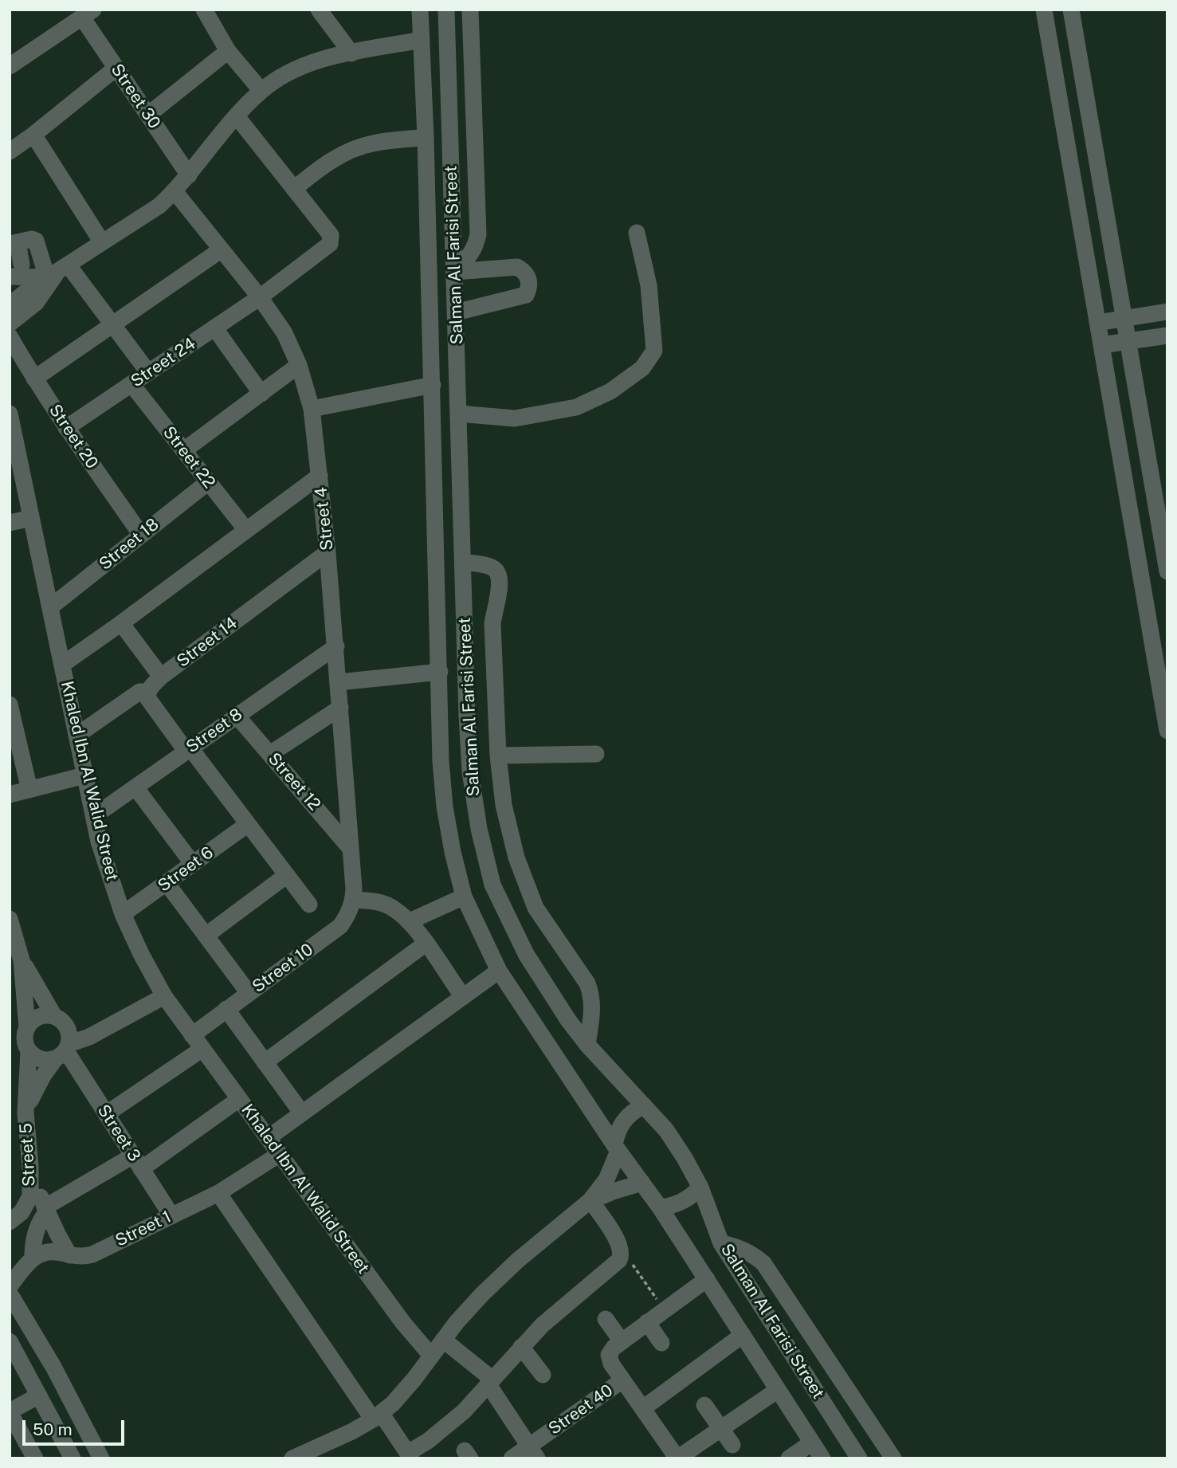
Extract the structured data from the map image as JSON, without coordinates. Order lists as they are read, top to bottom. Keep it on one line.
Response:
{"streets":{"street":["Street 30","Salman Al Farisi Street","Street 24","Street 20","Street 22","Street 4","Street 18","Street 14","Street 8","Khaled Ibn Al Walid Street","Street 12","Street 6","Street 10","Street 3","Street 5","Street 1","Street 40"]},"crossings":[["Street 24","Street 20"],["Street 24","Street 22"],["Street 24","Street 4"],["Street 20","Street 18"],["Street 22","Street 18"],["Street 4","Street 14"],["Street 4","Street 8"],["Street 4","Street 12"],["Street 4","Street 10"],["Street 18","Khaled Ibn Al Walid Street"],["Street 8","Khaled Ibn Al Walid Street"],["Street 8","Street 12"],["Khaled Ibn Al Walid Street","Street 6"],["Khaled Ibn Al Walid Street","Street 10"],["Khaled Ibn Al Walid Street","Street 1"],["Street 3","Street 5"],["Street 3","Street 1"]],"scale_bar":"50 m"}
